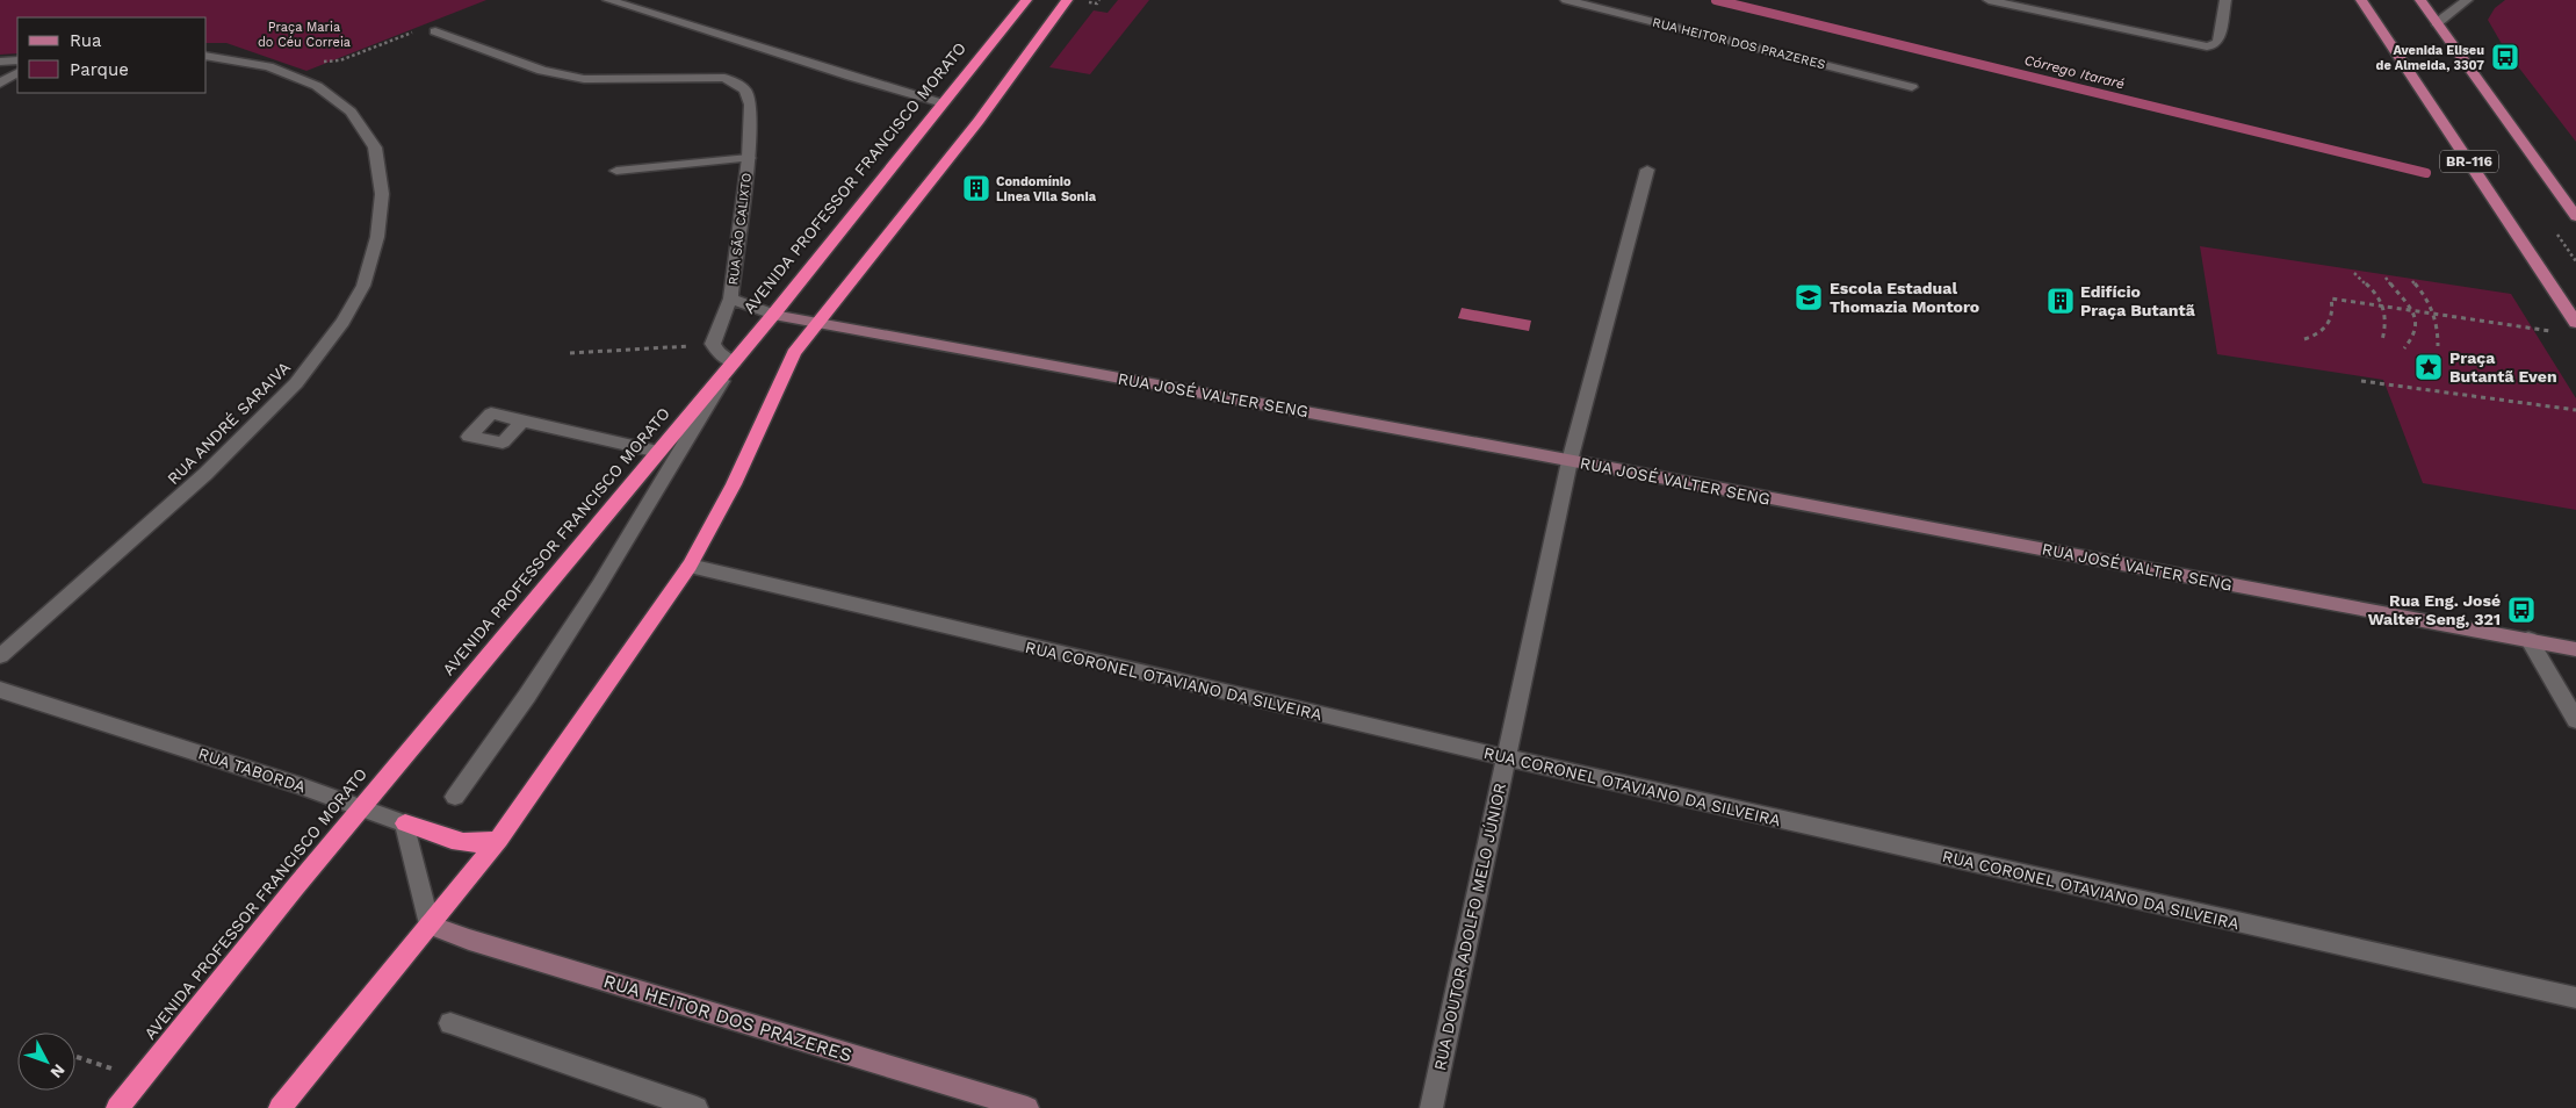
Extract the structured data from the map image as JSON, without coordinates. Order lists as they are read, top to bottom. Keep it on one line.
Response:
{"streets":{"highway":["AVENIDA PROFESSOR FRANCISCO MORATO"],"main road":["BR-116"],"street":["RUA HEITOR DOS PRAZERES","RUA SÃO CALIXTO","RUA JOSÉ VALTER SENG","RUA ANDRÉ SARAIVA","RUA CORONEL OTAVIANO DA SILVEIRA","RUA TABORDA","RUA DOUTOR ADOLFO MELO JÚNIOR"]},"crossings":[["AVENIDA PROFESSOR FRANCISCO MORATO","RUA SÃO CALIXTO"],["AVENIDA PROFESSOR FRANCISCO MORATO","RUA JOSÉ VALTER SENG"],["AVENIDA PROFESSOR FRANCISCO MORATO","RUA TABORDA"],["RUA SÃO CALIXTO","RUA JOSÉ VALTER SENG"],["RUA JOSÉ VALTER SENG","RUA DOUTOR ADOLFO MELO JÚNIOR"],["RUA CORONEL OTAVIANO DA SILVEIRA","RUA DOUTOR ADOLFO MELO JÚNIOR"]],"water":["Córrego Itararé"],"parks":["Praça Maria do Céu Correia"],"places":{"bus stop":["Avenida Eliseu de Almeida, 3307","Rua Eng. José Walter Seng, 321"],"building":["Condomínio Linea Vila Sonia","Edifício Praça Butantã"],"school or university":["Escola Estadual Thomazia Montoro"],"place":["Praça Butantã Even"]},"legend":["Rua","Parque"],"north":"bottom right"}
